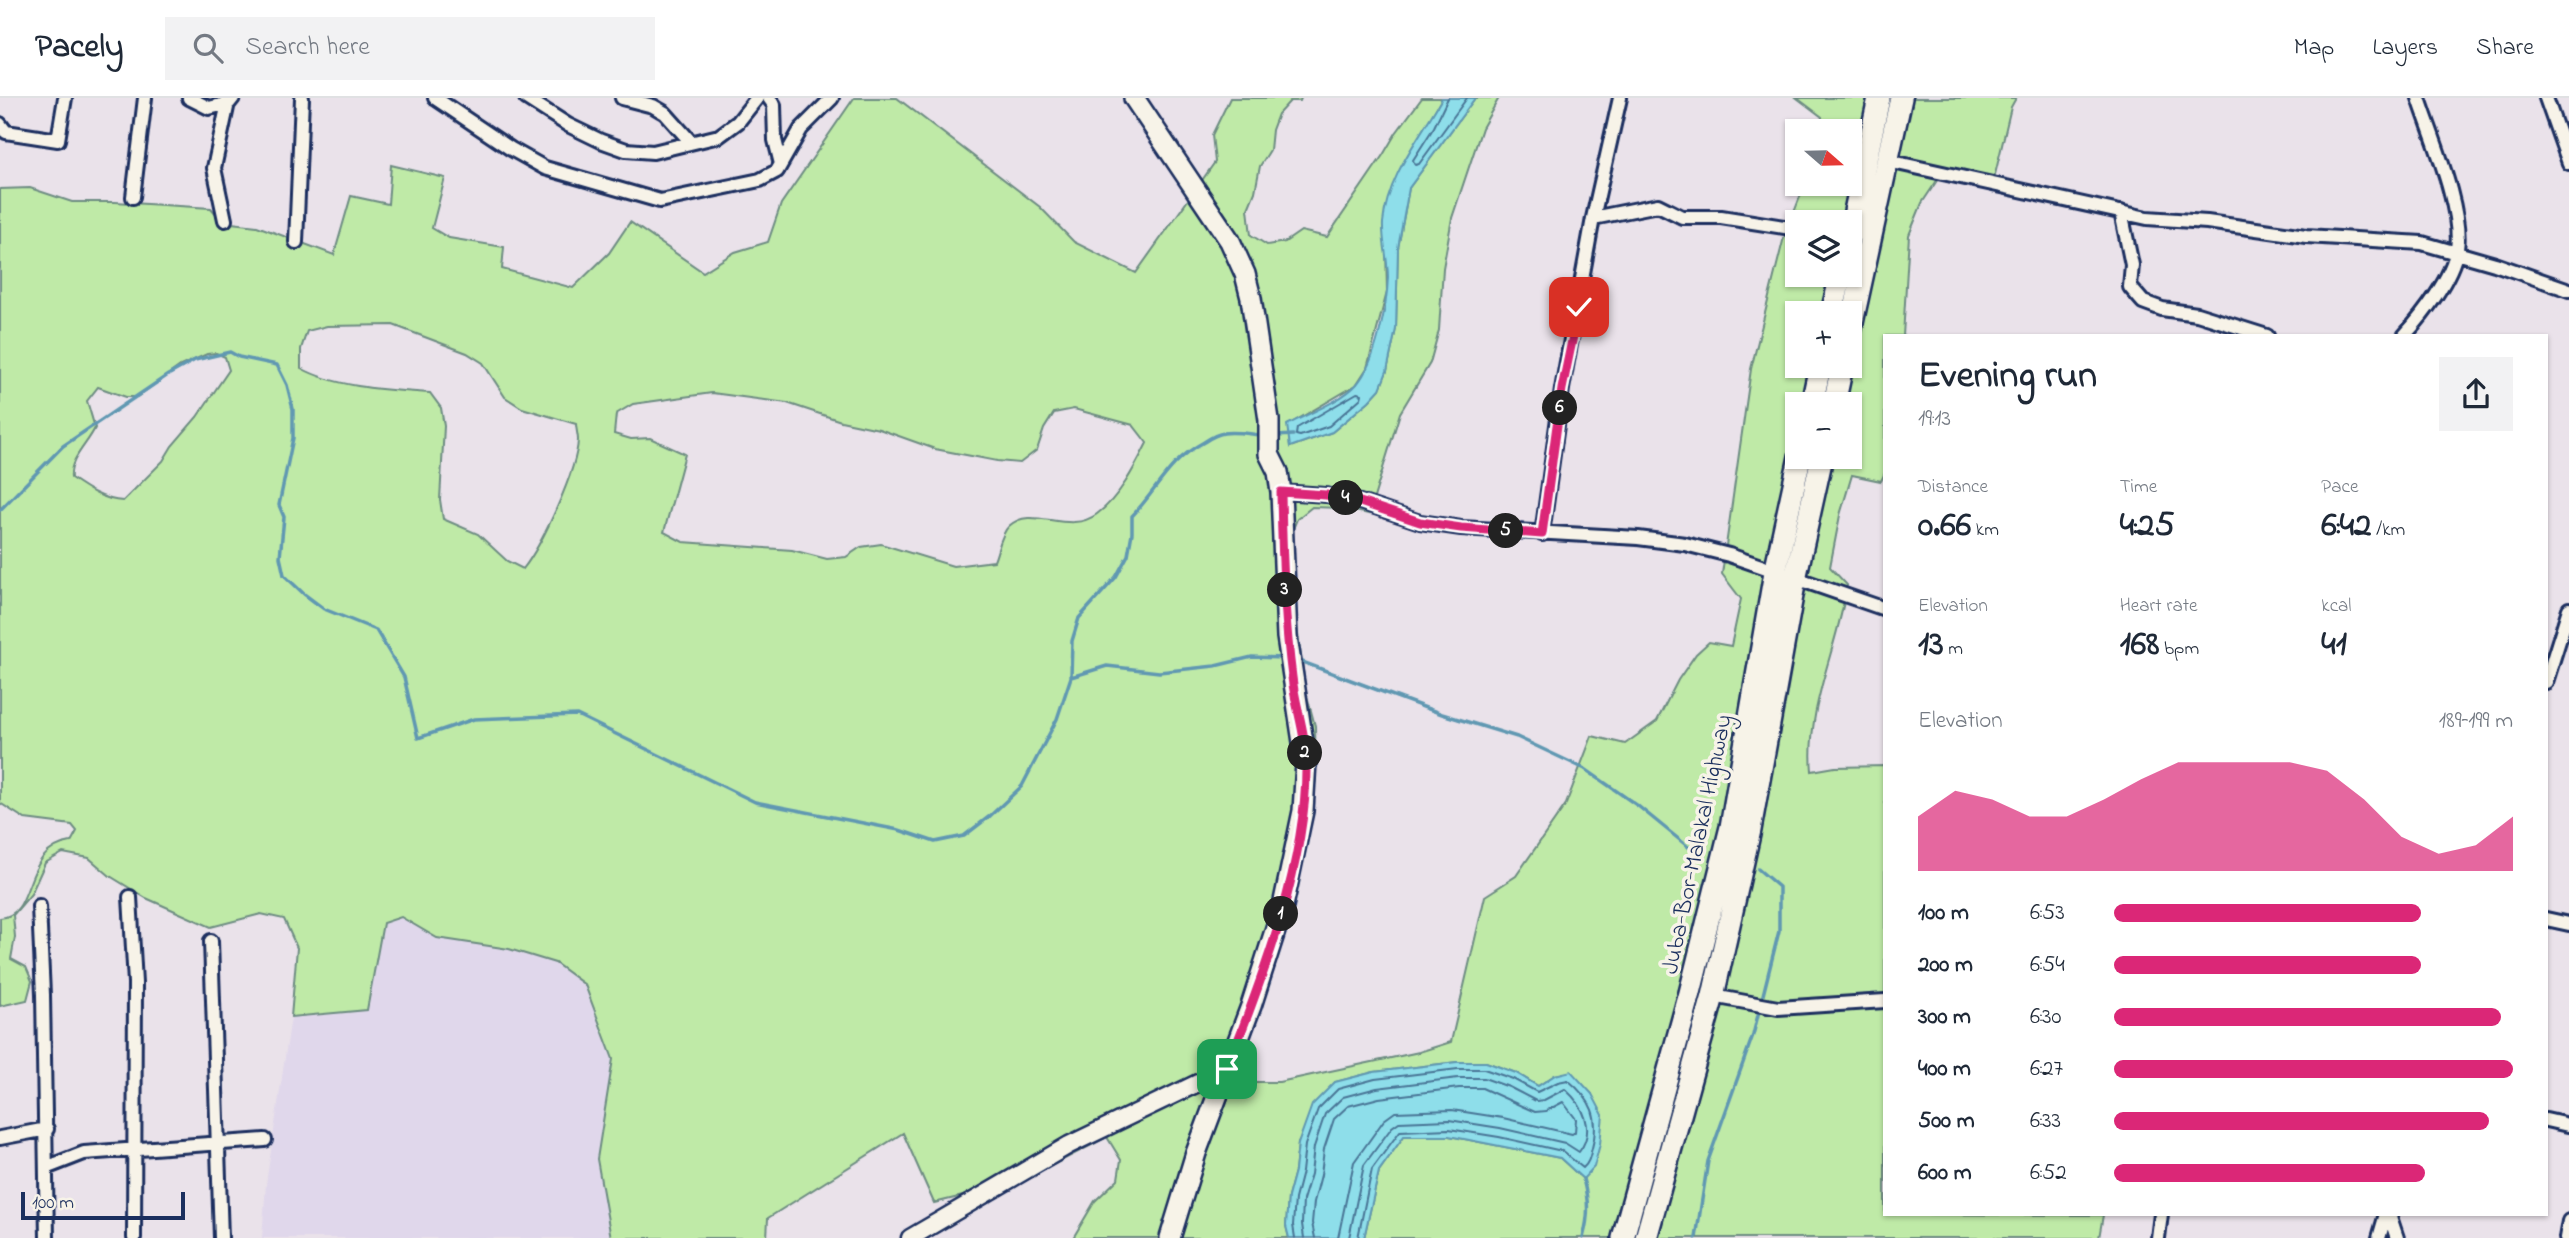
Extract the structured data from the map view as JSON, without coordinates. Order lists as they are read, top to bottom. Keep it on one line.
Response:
{"streets":{"highway":["Juba-Bor-Malakal Highway"]},"scale_bar":"100 m","north":"right","page":{"header":"Pacely","search":"Search here","nav":["Map","Layers","Share"],"map_buttons":["+","−"],"heading":["Evening run","19:13"],"pins":["6","4","5","3","2","1"],"stats":[["Distance","0.66 km"],["Time","4:25"],["Pace","6:42 /km"],["Elevation","13 m"],["Heart rate","168 bpm"],["kcal","41"]],"chart":["Elevation","189–199 m"],"list":[{"name":"100 m","note":"6:53"},{"name":"200 m","note":"6:54"},{"name":"300 m","note":"6:30"},{"name":"400 m","note":"6:27"},{"name":"500 m","note":"6:33"},{"name":"600 m","note":"6:52"}],"scale":"100 m"}}
